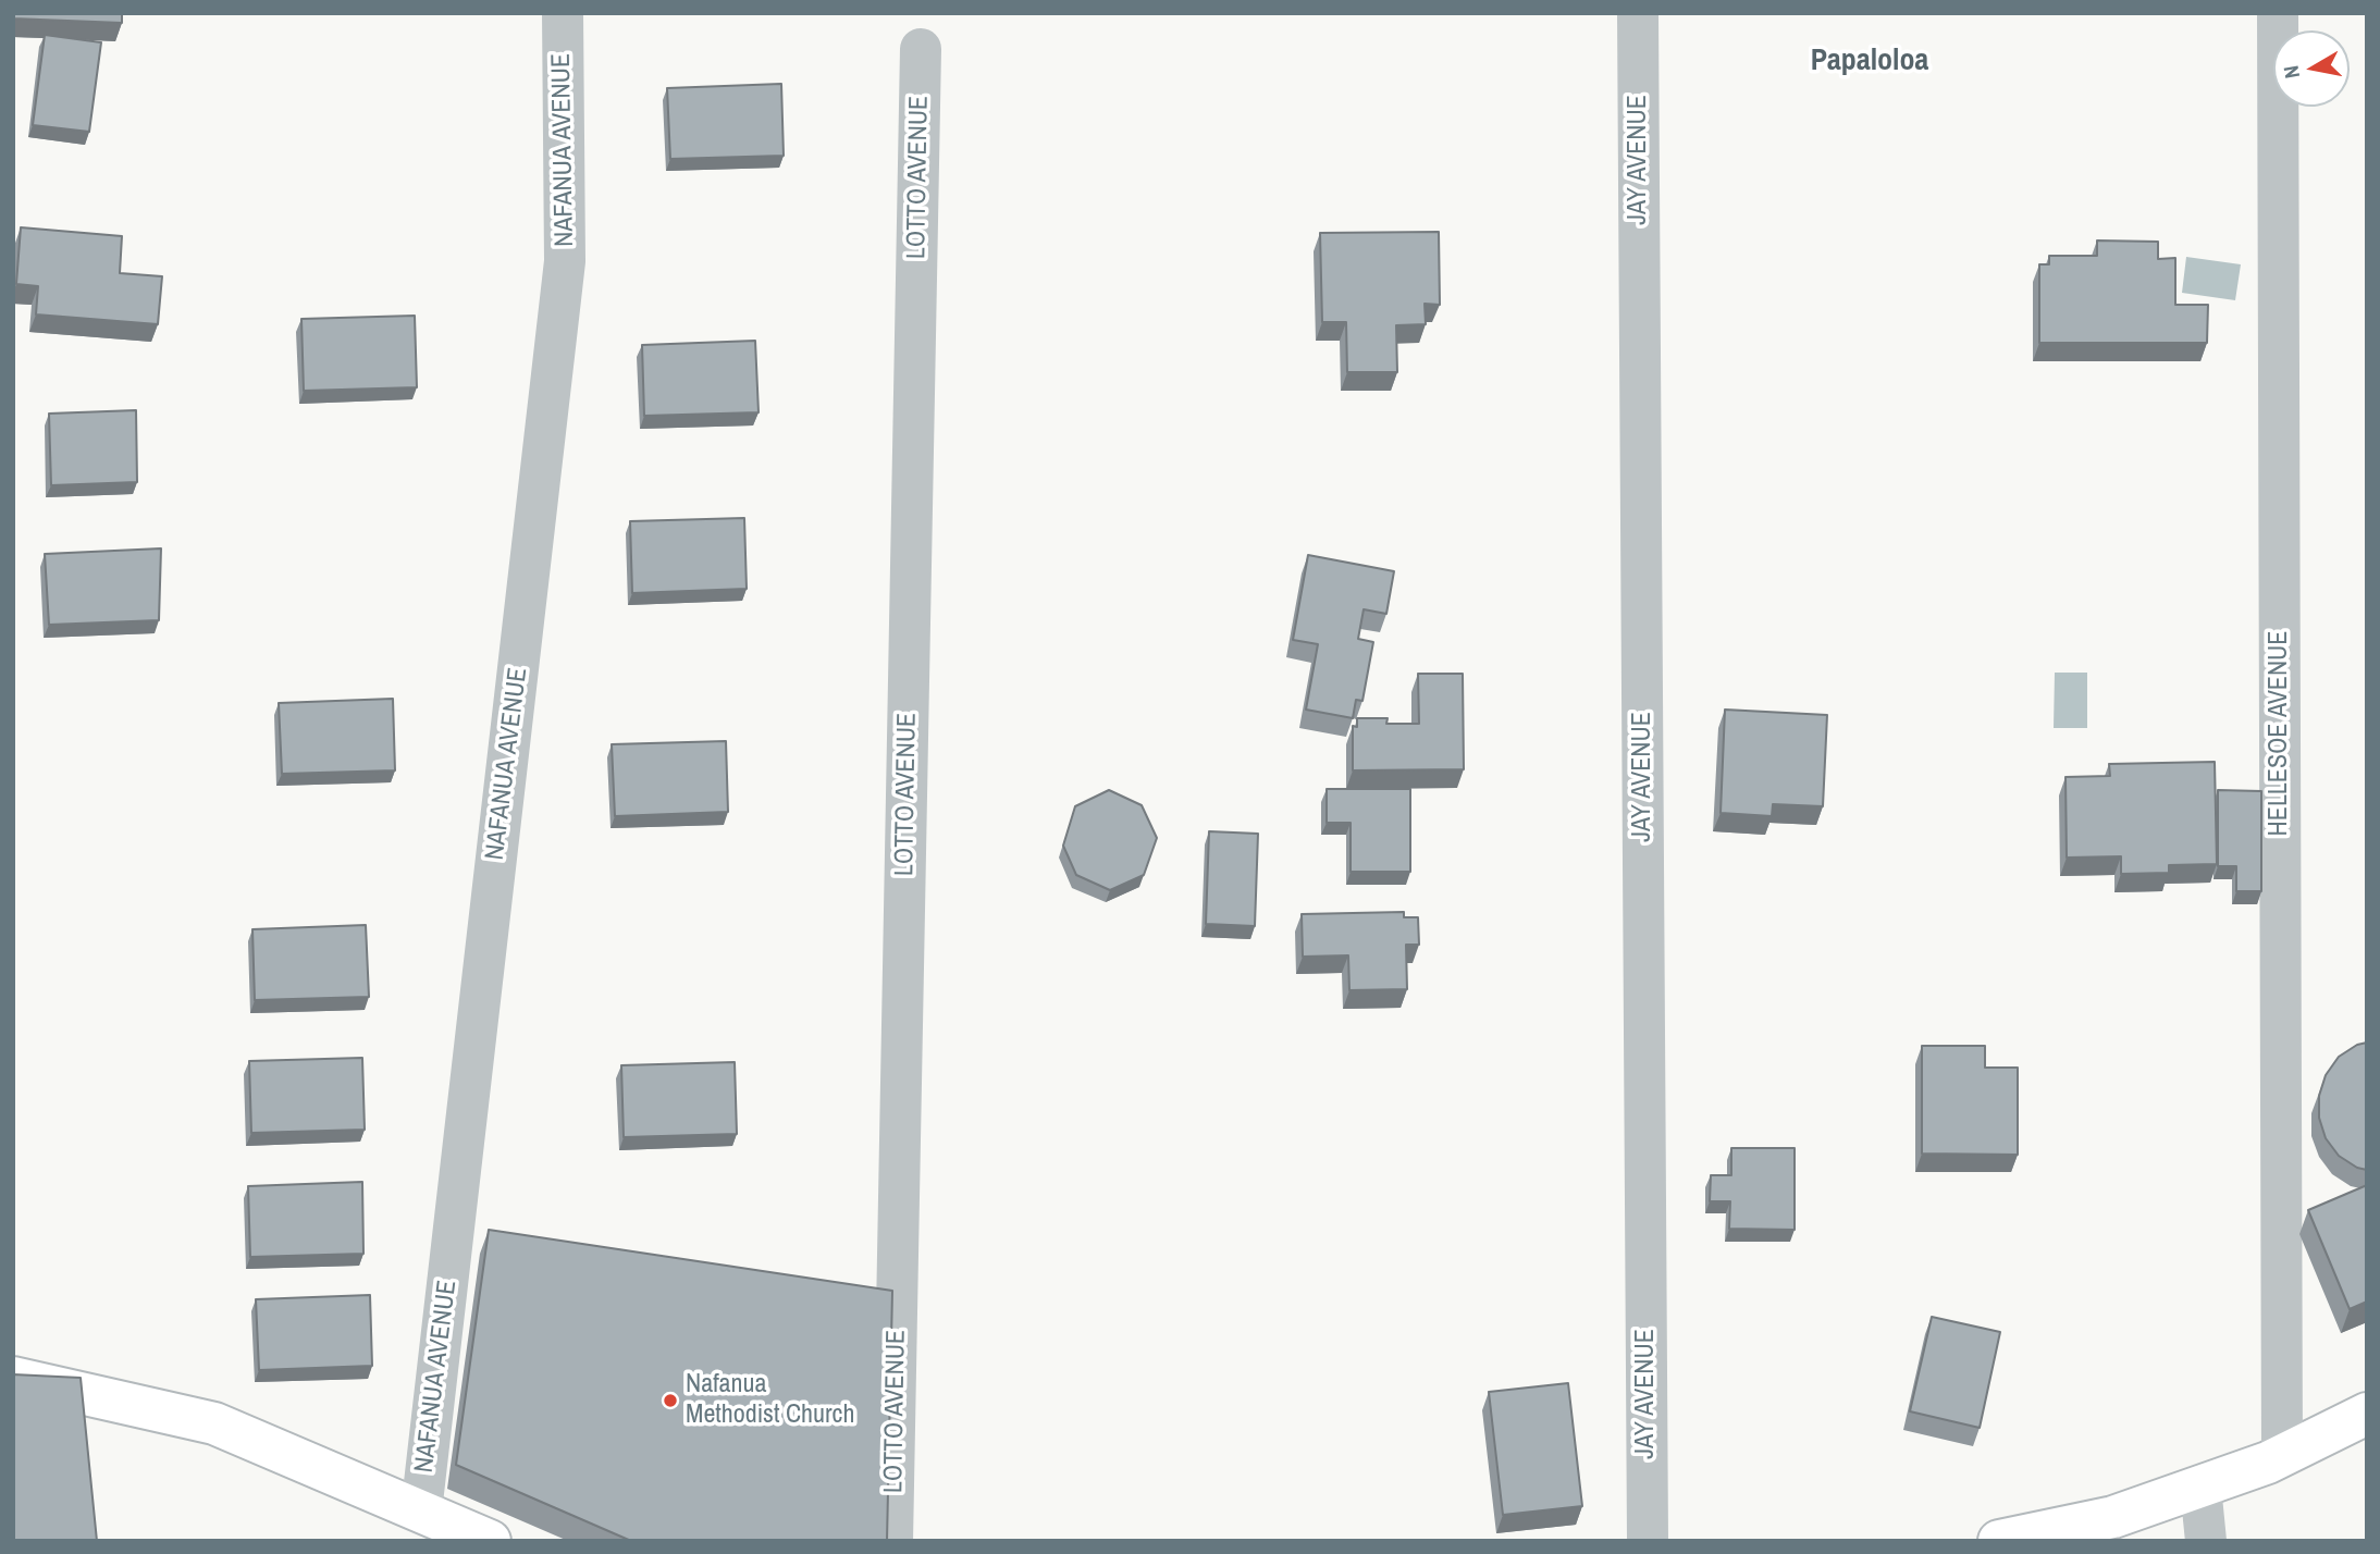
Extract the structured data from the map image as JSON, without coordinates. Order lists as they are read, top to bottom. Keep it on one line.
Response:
{"streets":{"street":["NAFANUA AVENUE","JAY AVENUE","LOTTO AVENUE","HELLESOE AVENUE"]},"districts":["Papaloloa"],"places":["Nafanua Methodist Church"],"north":"left"}
